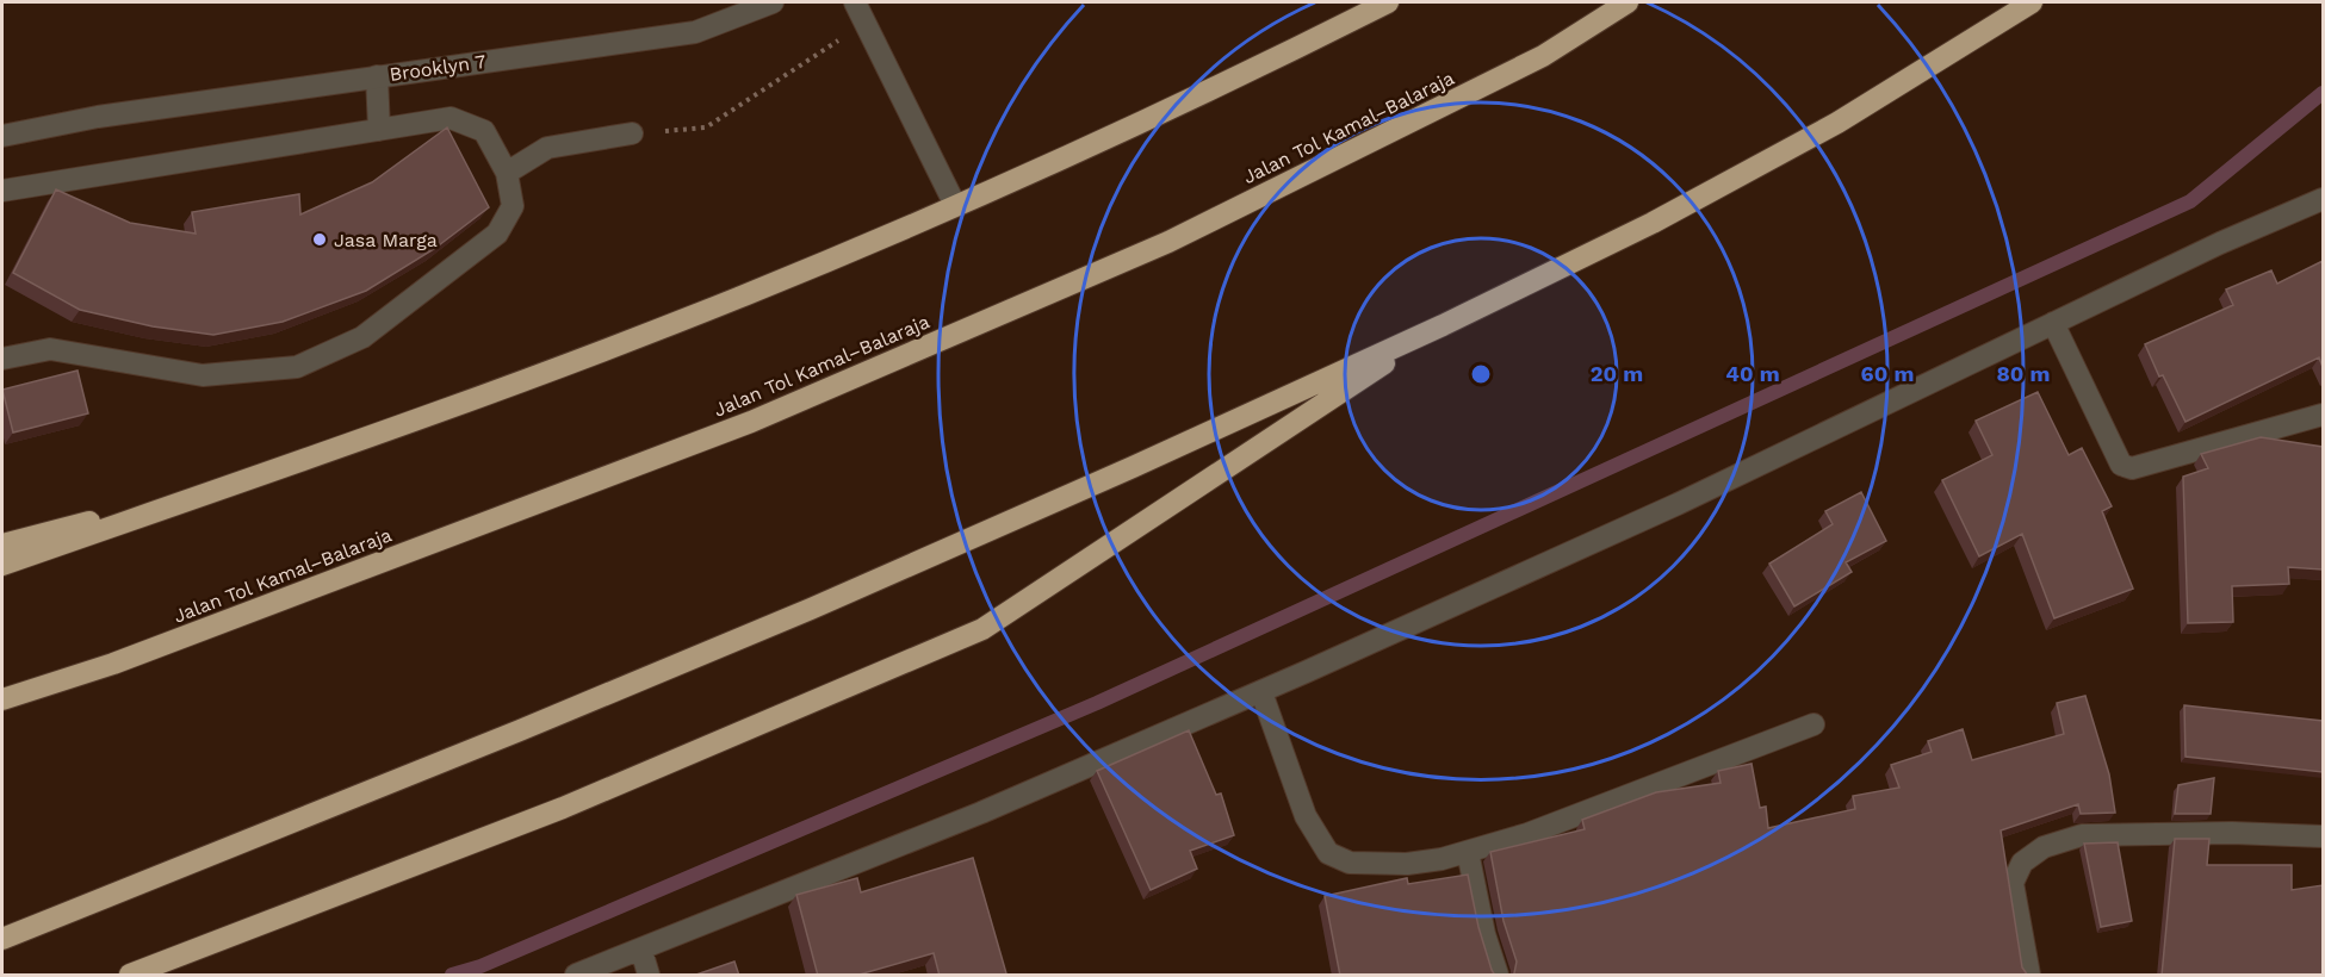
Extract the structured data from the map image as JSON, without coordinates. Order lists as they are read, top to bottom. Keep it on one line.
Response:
{"streets":{"highway":["Jalan Tol Kamal–Balaraja"],"street":["Brooklyn 7"]},"places":["Jasa Marga"],"rings":["20 m","40 m","60 m","80 m"]}
